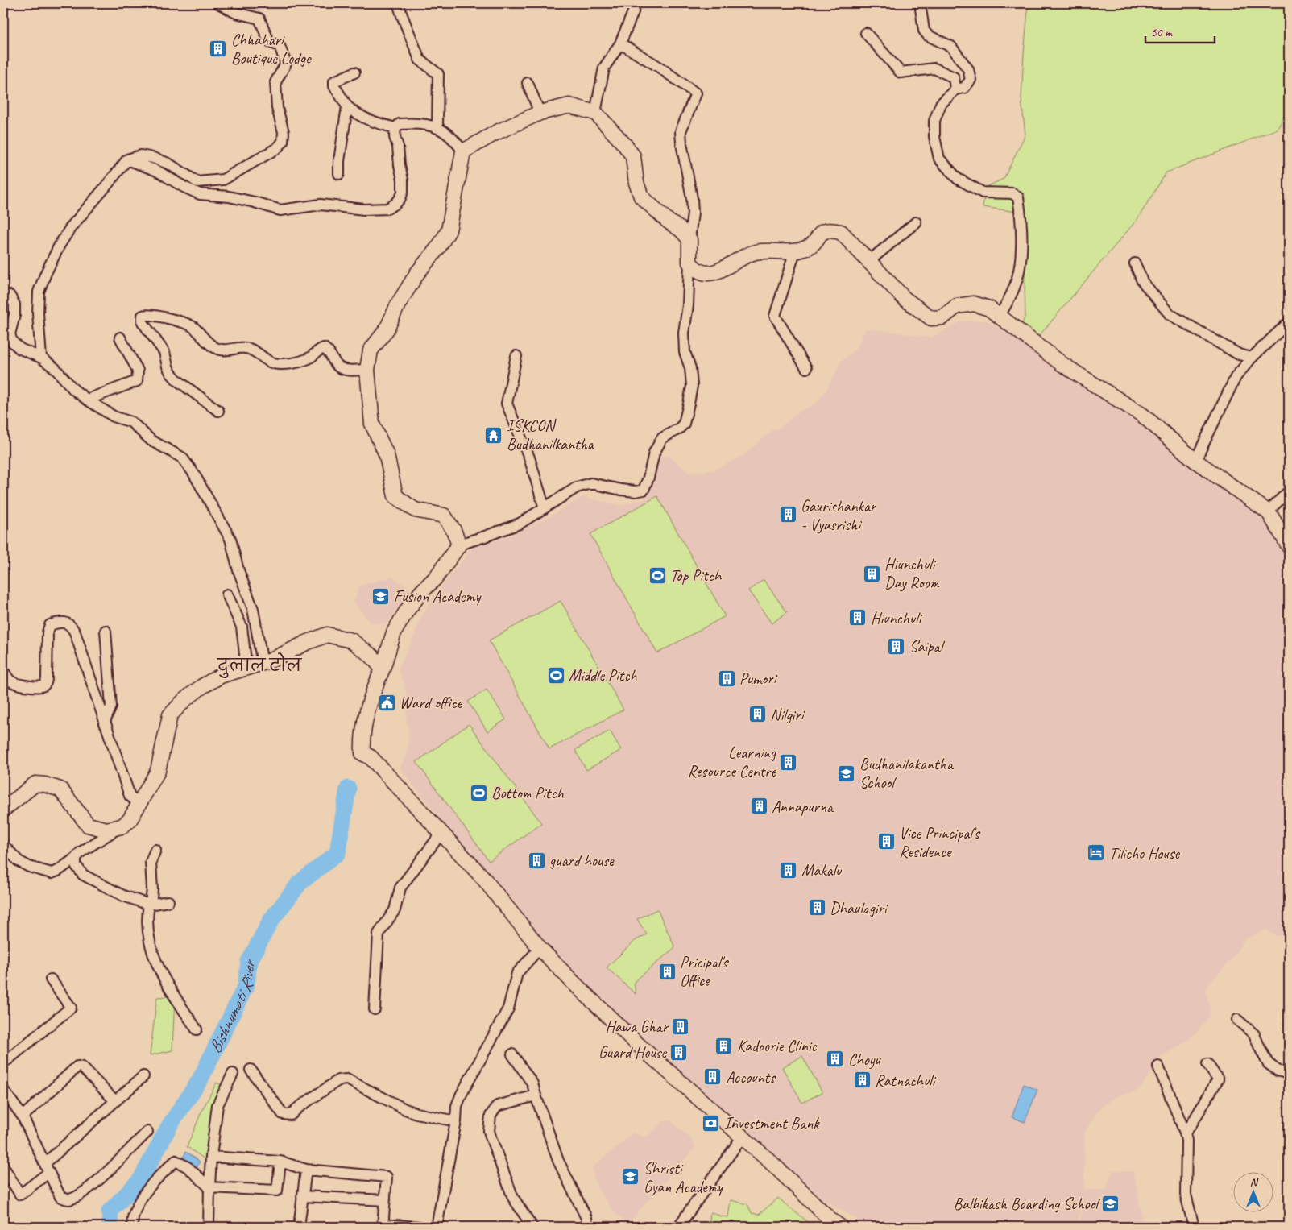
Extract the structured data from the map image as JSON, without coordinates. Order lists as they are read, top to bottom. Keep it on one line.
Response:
{"districts":["दुलाल टोल"],"water":["Bishnumati River"],"places":{"building":["Chhahari Boutique Lodge","Gaurishankar - Vyasrishi","Hiunchuli Day Room","Hiunchuli","Saipal","Pumori","Nilgiri","Learning Resource Centre","Annapurna","Vice Principal's Residence","guard house","Makalu","Dhaulagiri","Pricipal's Office","Hawa Ghar","Kadoorie Clinic","Guard House","Choyu","Accounts","Ratnachuli"],"temple":["ISKCON Budhanilkantha"],"sports":["Top Pitch","Middle Pitch","Bottom Pitch"],"school or university":["Fusion Academy","Budhanilakantha School","Shristi Gyan Academy","Balbikash Boarding School"],"public building":["Ward office"],"hotel":["Tilicho House"],"bank":["Investment Bank"]},"scale_bar":"50 m","north":"top"}
